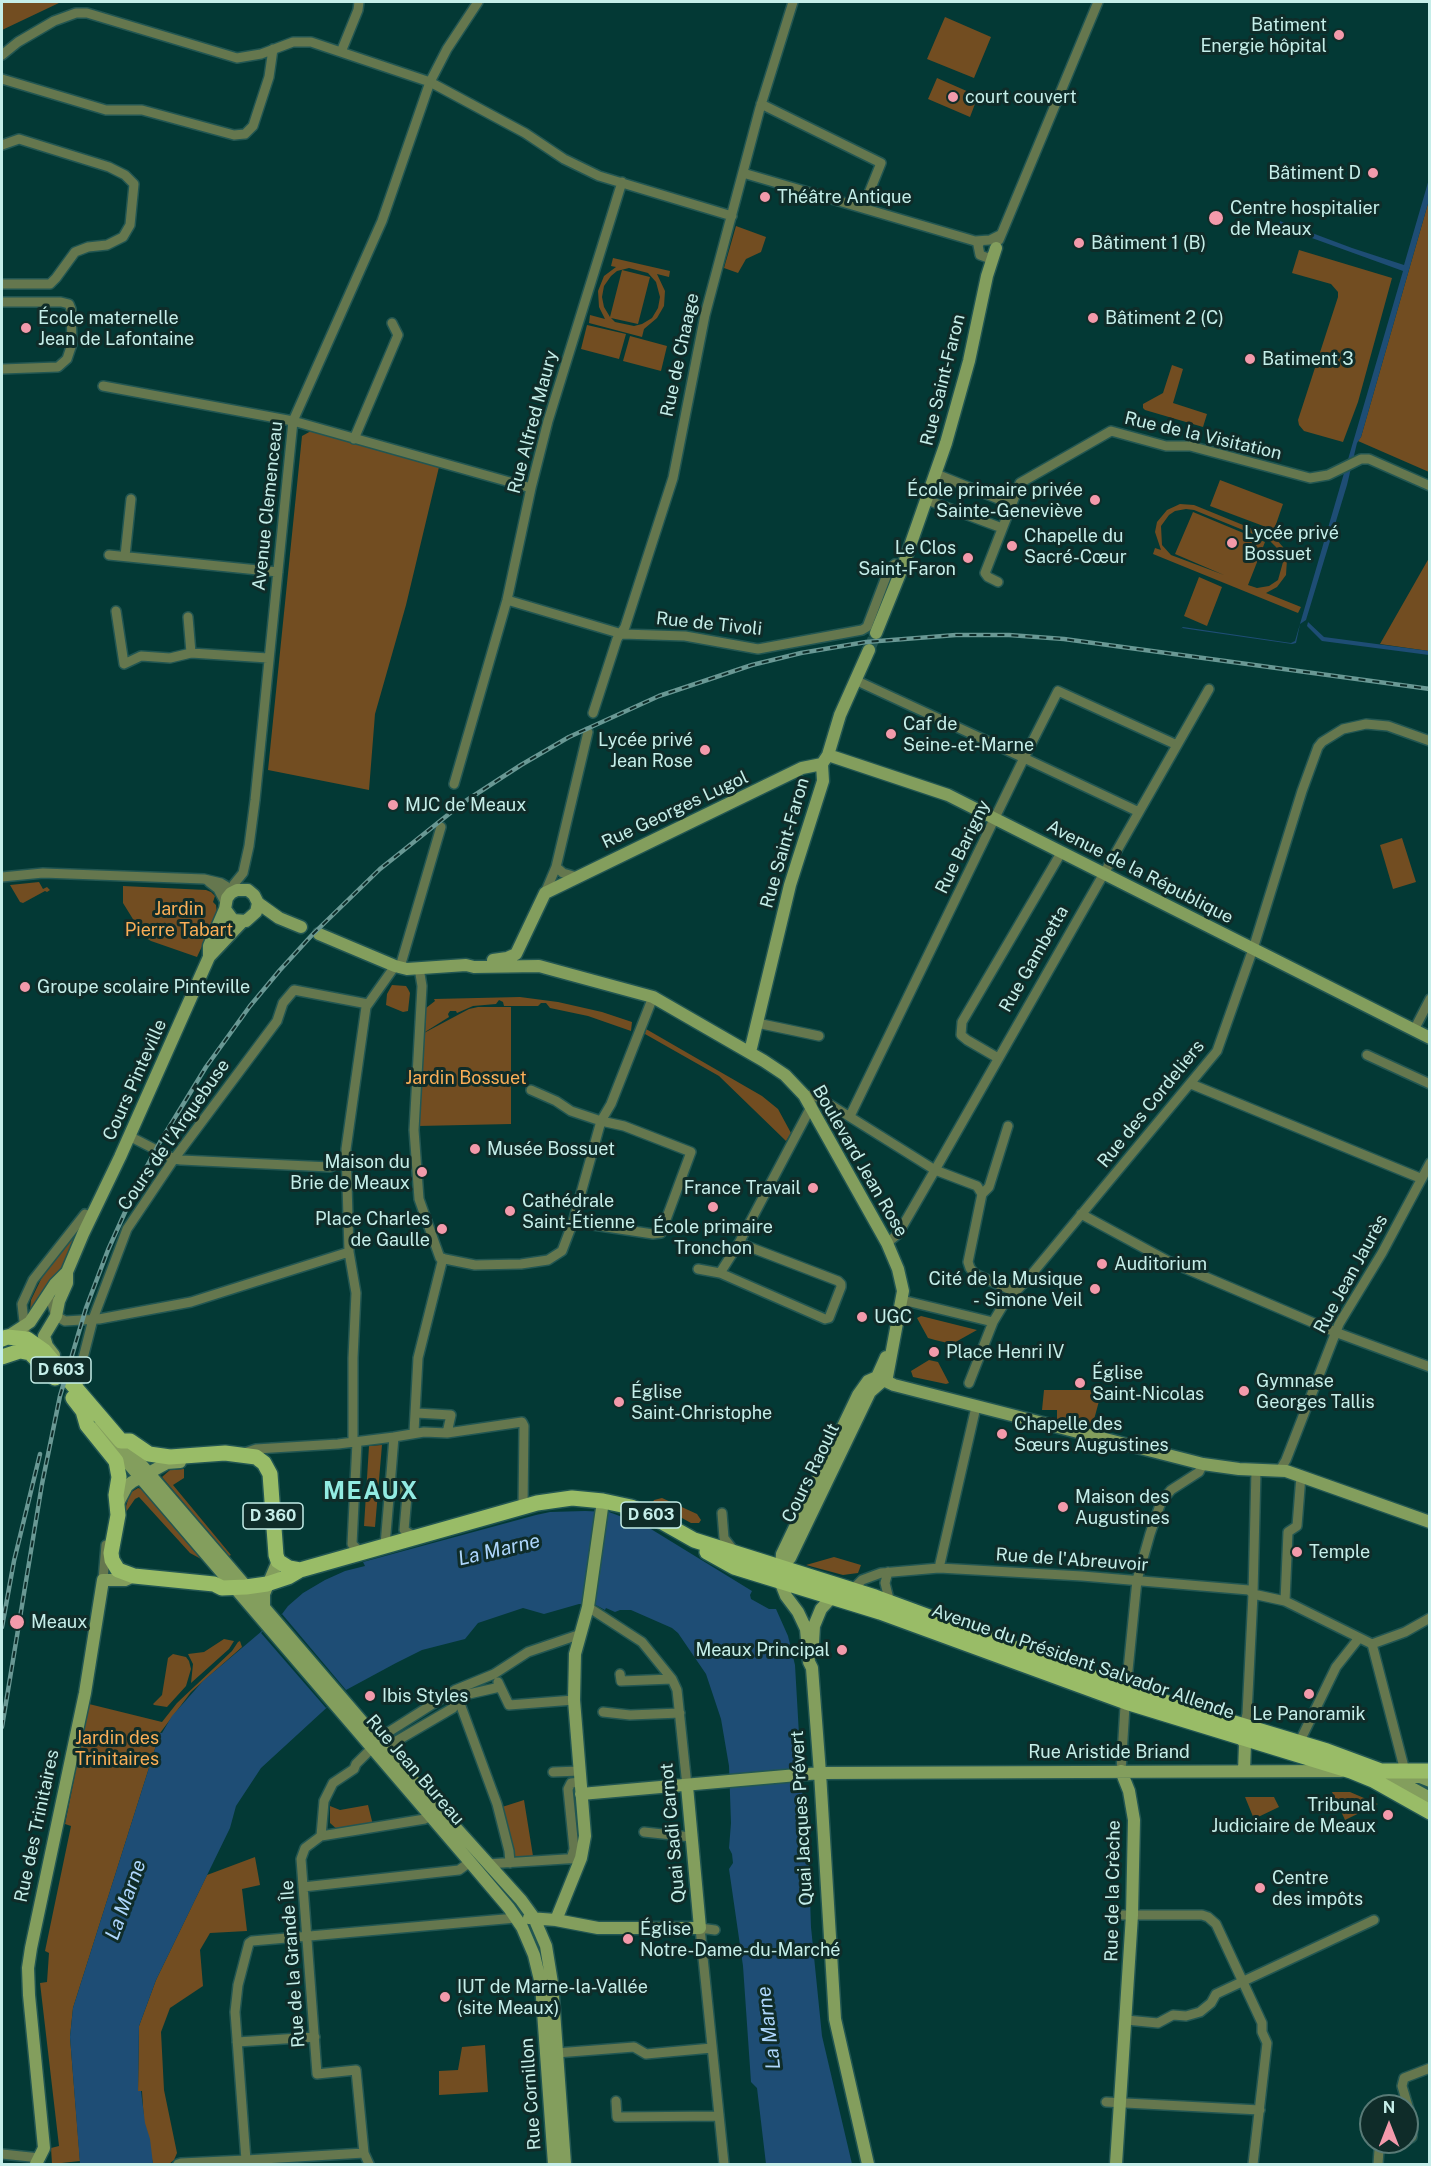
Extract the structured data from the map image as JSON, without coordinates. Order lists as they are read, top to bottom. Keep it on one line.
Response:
{"streets":{"main road":["Rue Saint-Faron","Rue Georges Lugol","Avenue de la République","Cours Pinteville","Boulevard Jean Rose","D 603","Cours Raoult","D 360","Avenue du Président Salvador Allende","Rue Aristide Briand","Rue Jean Bureau","Quai Jacques Prévert","Rue des Trinitaires","Quai Sadi Carnot","Rue de la Crèche","Rue Cornillon"],"street":["Rue de Chaage","Rue Alfred Maury","Rue de la Visitation","Avenue Clemenceau","Rue de Tivoli","Rue Barigny","Rue Gambetta","Rue des Cordeliers","Cours de l'Arquebuse","Rue Jean Jaurès","Rue de l'Abreuvoir","Rue de la Grande Île"]},"crossings":[["Rue de Chaage","Rue de Tivoli"],["Rue Saint-Faron","Rue de Tivoli"],["Rue Saint-Faron","Rue Georges Lugol"],["Rue Saint-Faron","Avenue de la République"],["Rue Saint-Faron","Boulevard Jean Rose"],["Rue Alfred Maury","Rue de Tivoli"],["Avenue Clemenceau","Cours Pinteville"],["Rue Georges Lugol","Avenue de la République"],["Rue Barigny","Avenue de la République"],["Rue Barigny","Rue Gambetta"],["Avenue de la République","Rue Gambetta"],["Avenue de la République","Rue des Cordeliers"],["Rue Gambetta","Boulevard Jean Rose"],["Cours Pinteville","D 603"],["D 603","Avenue du Président Salvador Allende"],["D 603","Rue Jean Bureau"],["D 603","Rue des Trinitaires"],["Cours Raoult","Avenue du Président Salvador Allende"],["Cours Raoult","Quai Jacques Prévert"],["Rue de l'Abreuvoir","Avenue du Président Salvador Allende"],["Rue de l'Abreuvoir","Rue de la Crèche"],["Avenue du Président Salvador Allende","Rue Aristide Briand"],["Avenue du Président Salvador Allende","Quai Jacques Prévert"],["Avenue du Président Salvador Allende","Rue de la Crèche"],["Rue Aristide Briand","Quai Jacques Prévert"],["Rue Aristide Briand","Quai Sadi Carnot"],["Rue Aristide Briand","Rue de la Crèche"],["Rue Jean Bureau","Rue Cornillon"]],"districts":["MEAUX"],"water":["La Marne"],"parks":["Jardin Pierre Tabart","Jardin Bossuet","Jardin des Trinitaires"],"places":["Batiment Energie hôpital","court couvert","Bâtiment D","Théâtre Antique","Centre hospitalier de Meaux","Bâtiment 1 (B)","Bâtiment 2 (C)","École maternelle Jean de Lafontaine","Batiment 3","École primaire privée Sainte-Geneviève","Lycée privé Bossuet","Chapelle du Sacré-Cœur","Le Clos Saint-Faron","Caf de Seine-et-Marne","Lycée privé Jean Rose","MJC de Meaux","Groupe scolaire Pinteville","Musée Bossuet","Maison du Brie de Meaux","France Travail","École primaire Tronchon","Cathédrale Saint-Étienne","Place Charles de Gaulle","Auditorium","Cité de la Musique - Simone Veil","UGC","Place Henri IV","Église Saint-Nicolas","Gymnase Georges Tallis","Église Saint-Christophe","Chapelle des Sœurs Augustines","Maison des Augustines","Temple","Meaux","Meaux Principal","Le Panoramik","Ibis Styles","Tribunal Judiciaire de Meaux","Centre des impôts","Église Notre-Dame-du-Marché","IUT de Marne-la-Vallée (site Meaux)"],"north":"top"}
